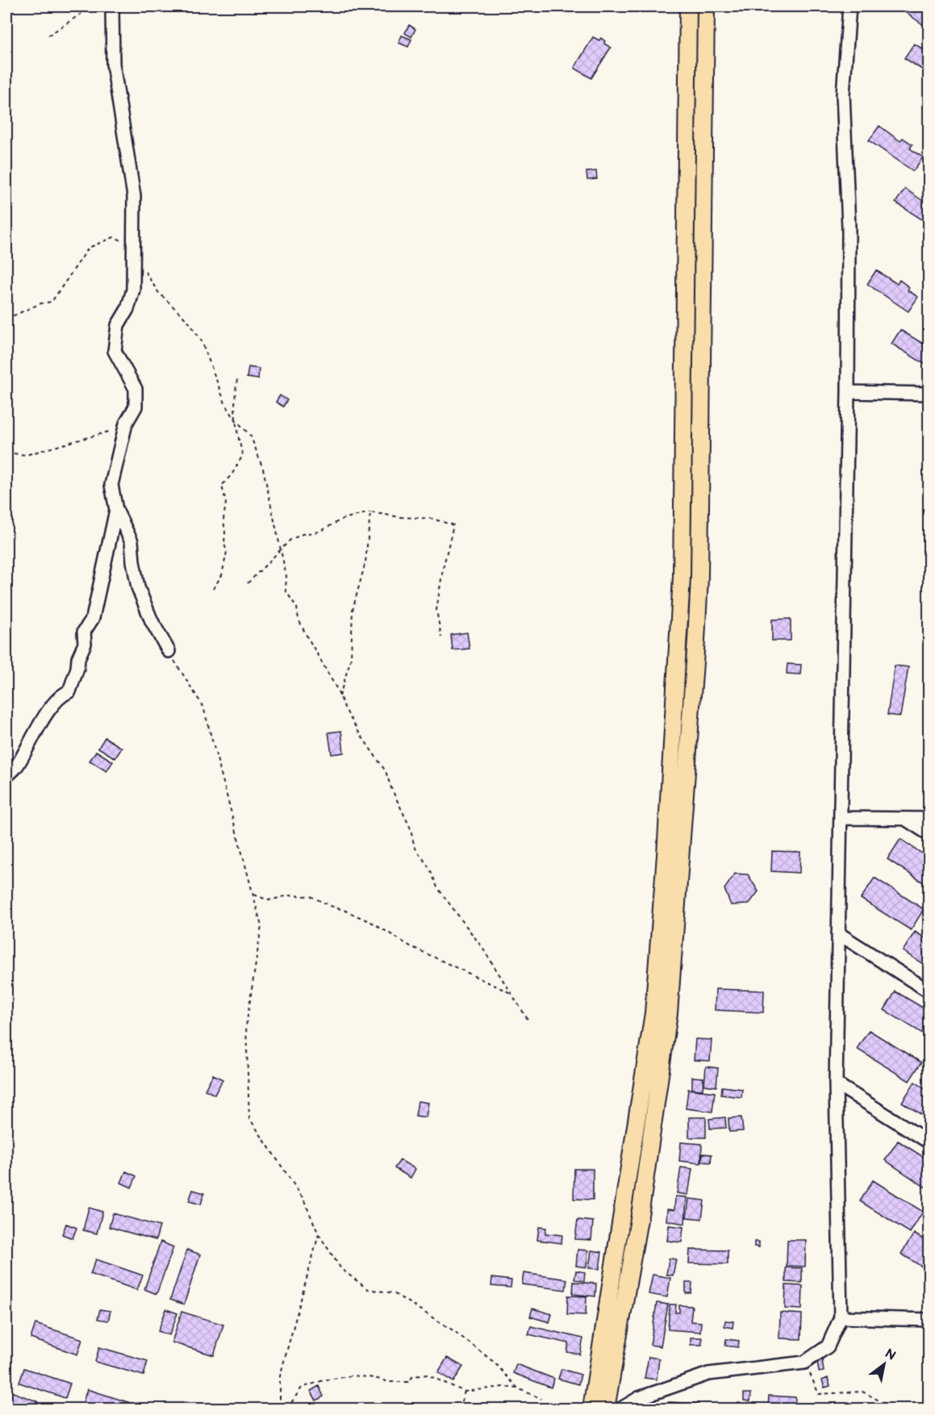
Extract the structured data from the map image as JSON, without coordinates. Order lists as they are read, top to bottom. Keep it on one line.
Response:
{"north":"top right"}
